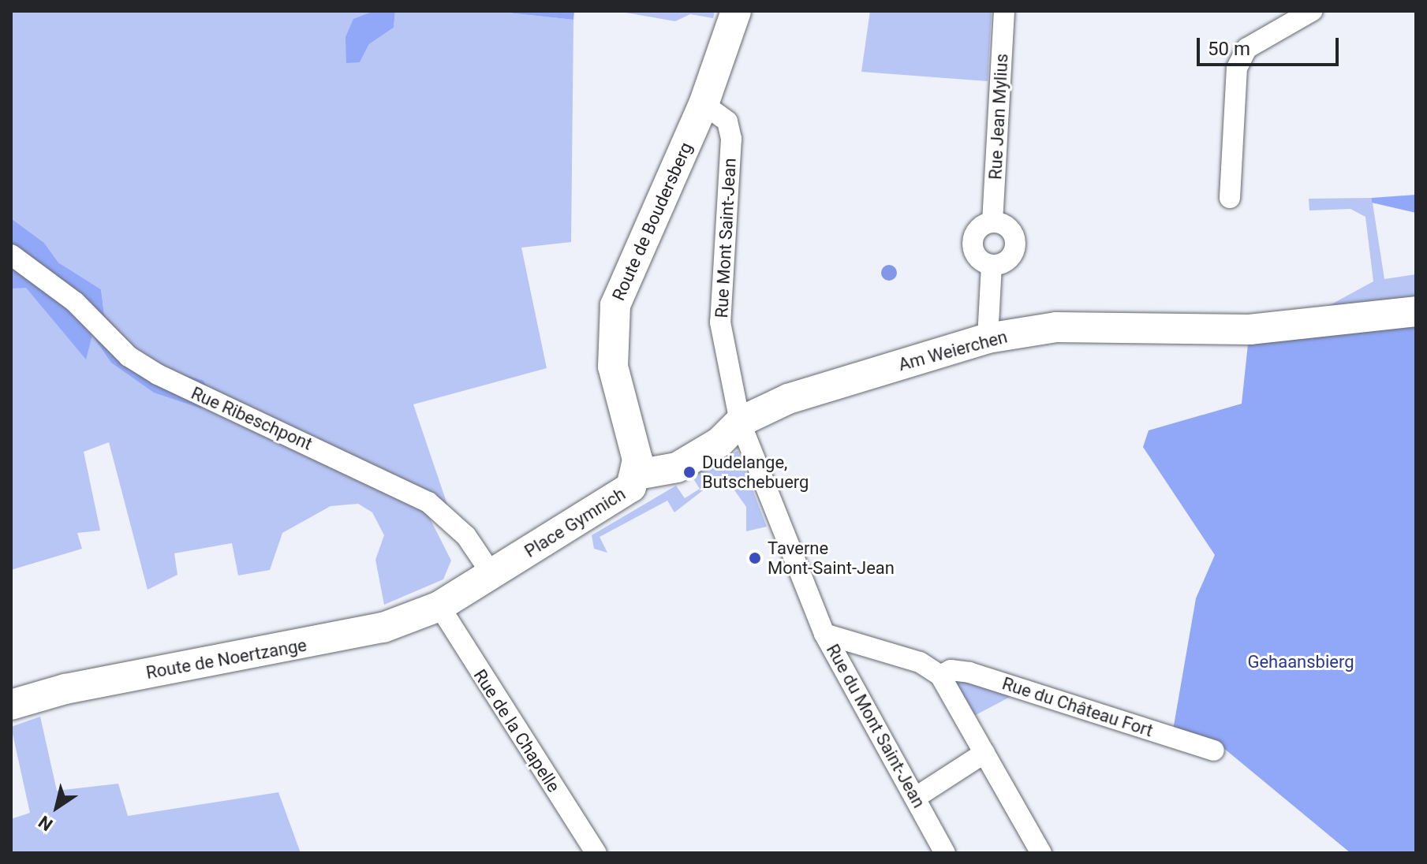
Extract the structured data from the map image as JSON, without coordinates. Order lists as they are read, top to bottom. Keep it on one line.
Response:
{"streets":{"main road":["Route de Boudersberg","Am Weierchen","Place Gymnich","Route de Noertzange"],"street":["Rue Jean Mylius","Rue Mont Saint-Jean","Rue Ribeschpont","Rue du Château Fort","Rue du Mont Saint-Jean","Rue de la Chapelle"]},"crossings":[["Route de Boudersberg","Rue Mont Saint-Jean"],["Route de Boudersberg","Place Gymnich"],["Rue Mont Saint-Jean","Am Weierchen"],["Rue Mont Saint-Jean","Place Gymnich"],["Rue Mont Saint-Jean","Rue du Mont Saint-Jean"],["Am Weierchen","Place Gymnich"],["Am Weierchen","Rue du Mont Saint-Jean"],["Rue Ribeschpont","Place Gymnich"],["Place Gymnich","Route de Noertzange"],["Place Gymnich","Rue du Mont Saint-Jean"],["Place Gymnich","Rue de la Chapelle"],["Route de Noertzange","Rue de la Chapelle"]],"parks":["Gehaansbierg"],"places":["Dudelange, Butschebuerg","Taverne Mont-Saint-Jean"],"scale_bar":"50 m","north":"bottom left"}
